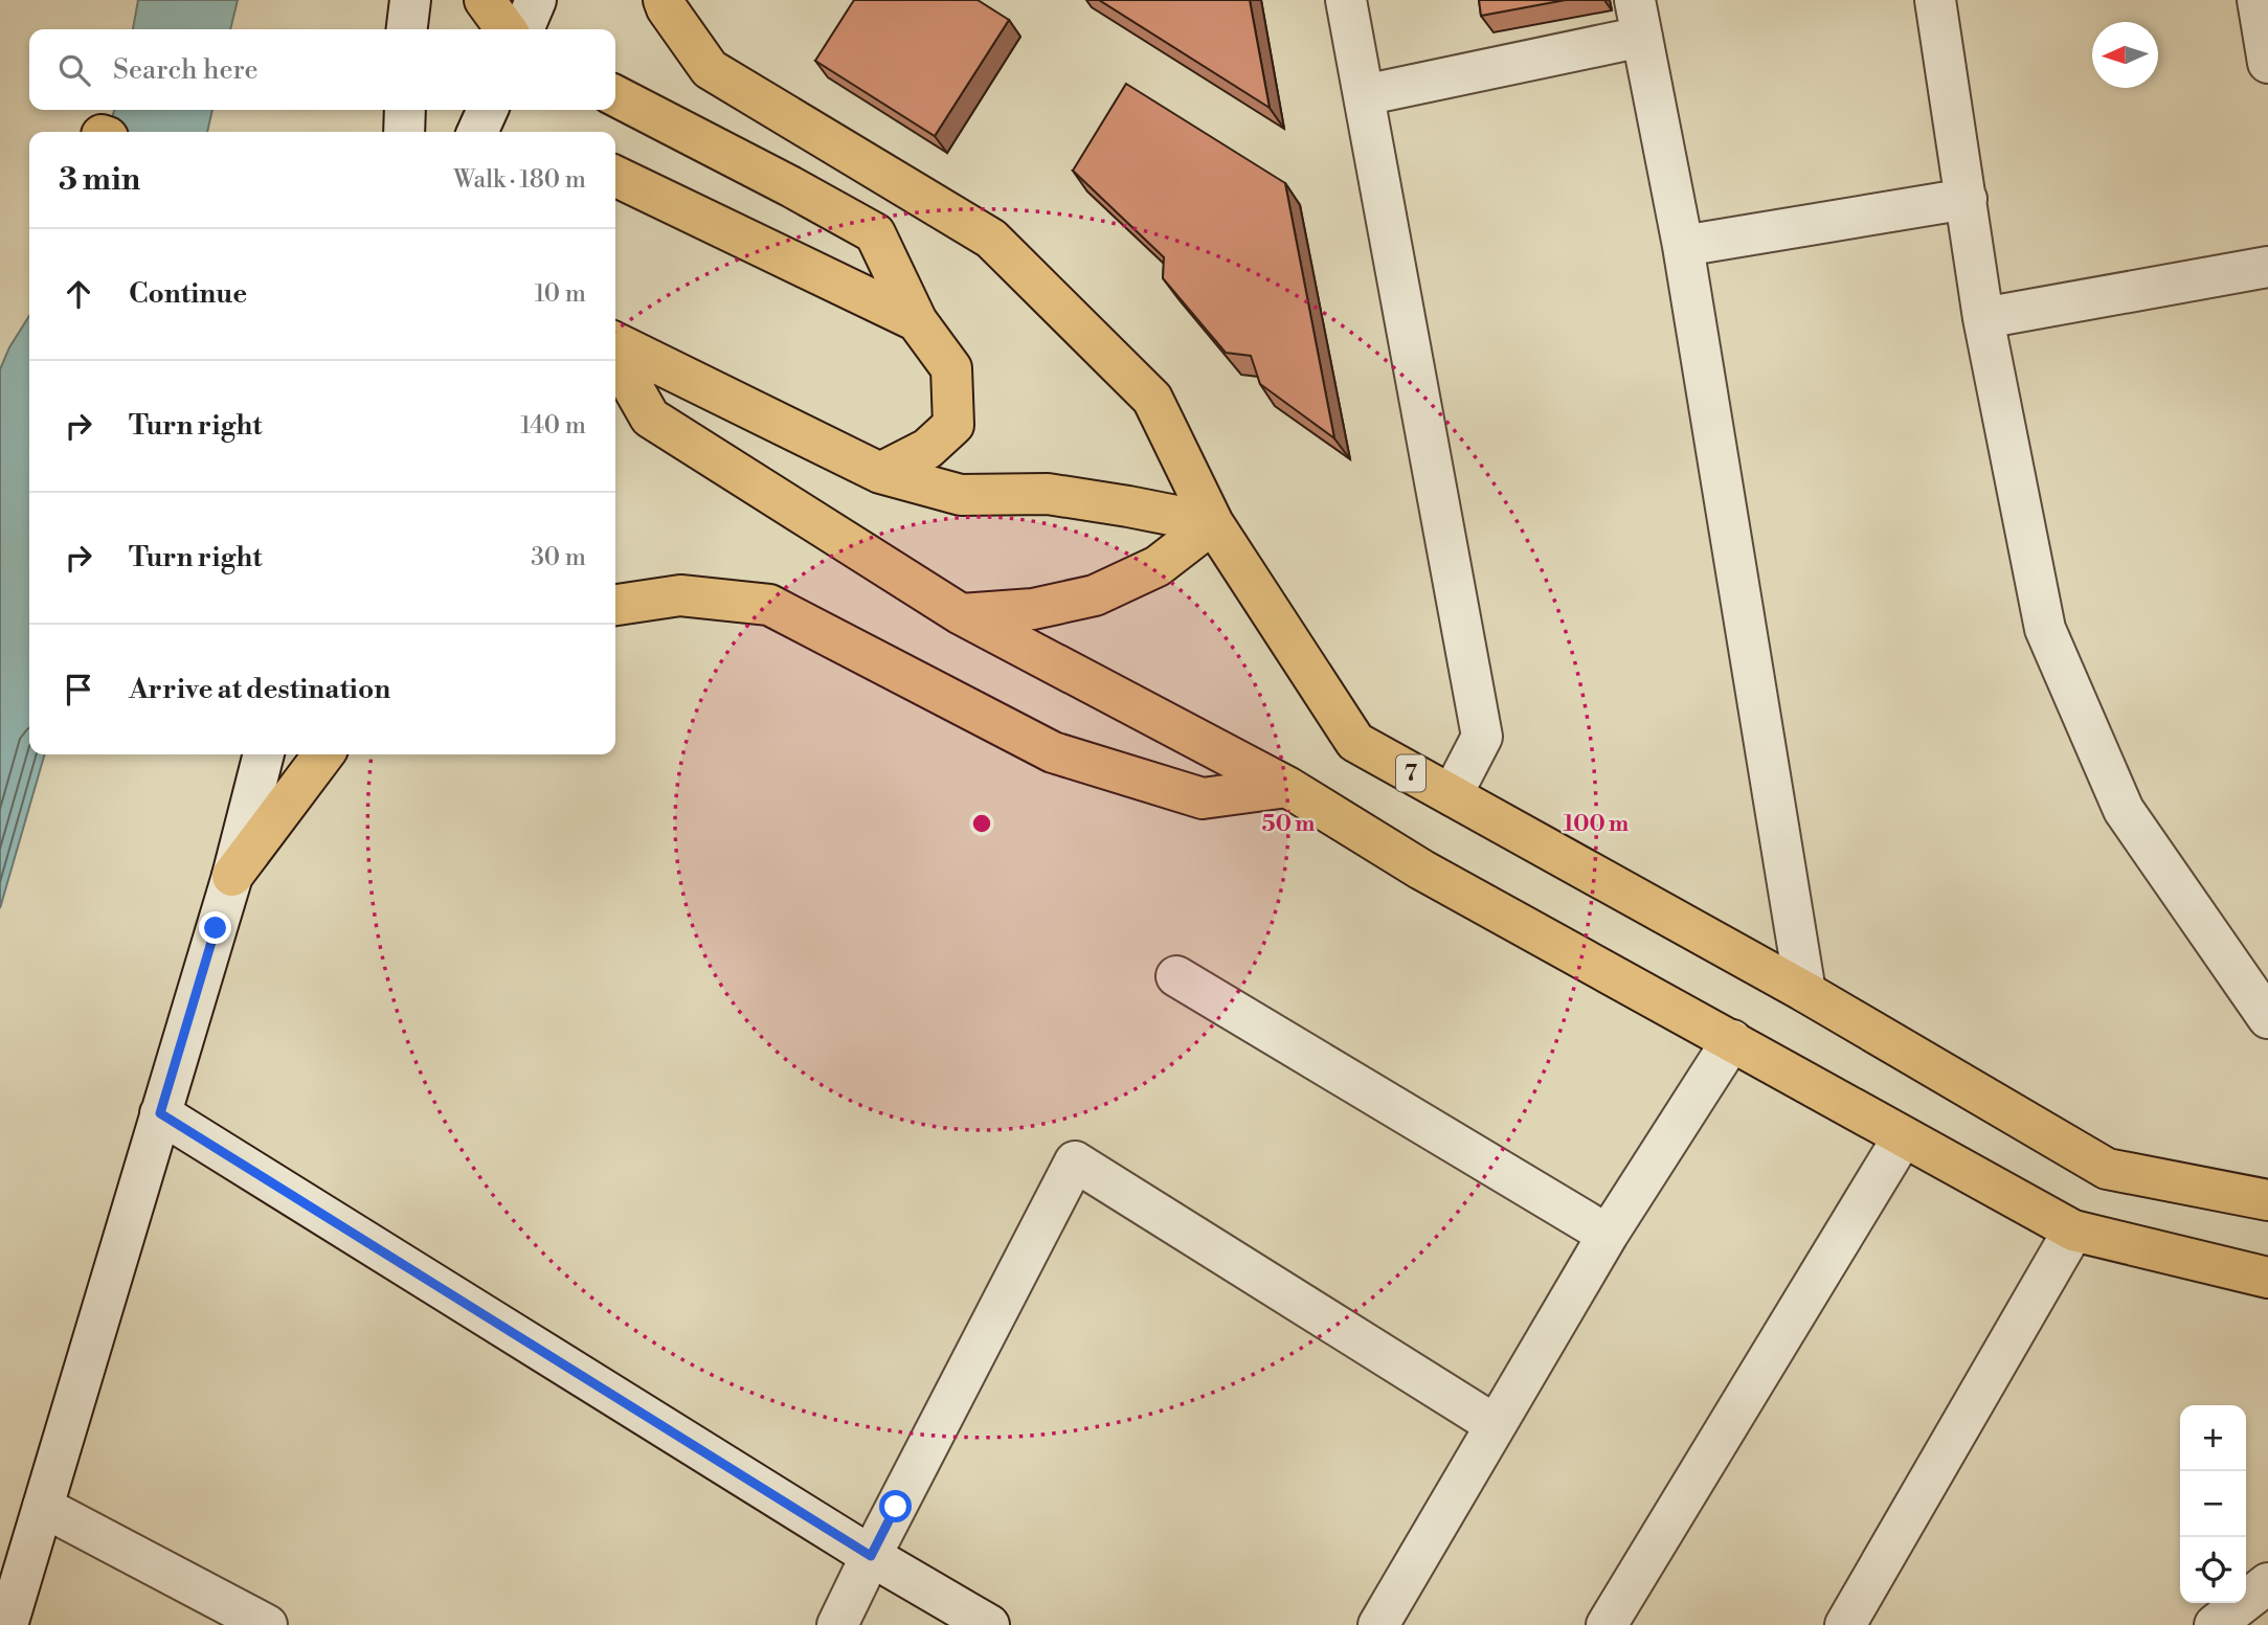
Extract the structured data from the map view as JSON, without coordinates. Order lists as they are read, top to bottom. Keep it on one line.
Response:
{"streets":{"main road":["7"]},"north":"left","page":{"search":"Search here","heading":["3 min","Walk · 180 m"],"list":[["Continue","10 m"],["Turn right","140 m"],["Turn right","30 m"],"Arrive at destination"],"map_buttons":["+","−"]},"rings":["50 m","100 m"]}
